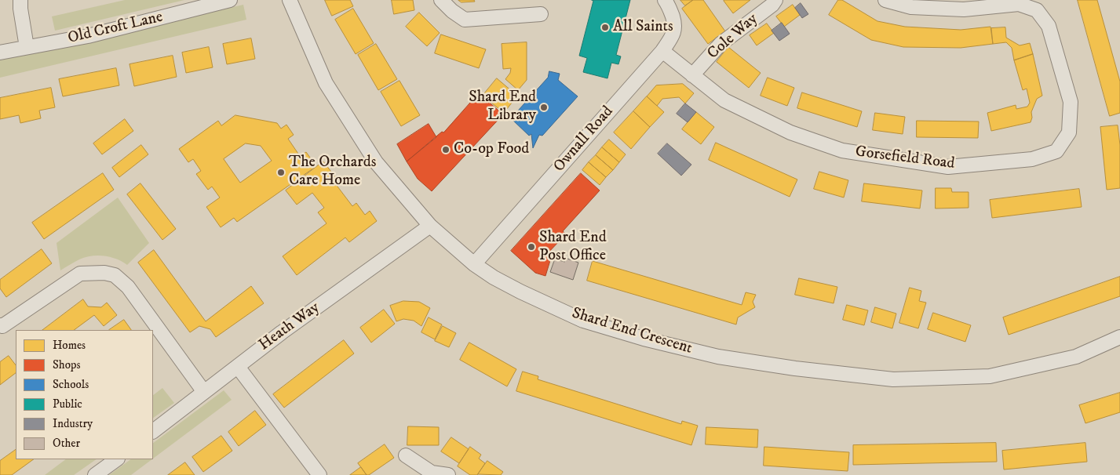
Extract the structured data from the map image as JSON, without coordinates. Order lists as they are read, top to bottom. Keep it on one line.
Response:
{"streets":{"street":["Old Croft Lane","Cole Way","Ownall Road","Gorsefield Road","Heath Way","Shard End Crescent"]},"crossings":[["Cole Way","Gorsefield Road"],["Ownall Road","Gorsefield Road"],["Ownall Road","Shard End Crescent"],["Heath Way","Shard End Crescent"]],"places":["All Saints","Shard End Library","Co-op Food","The Orchards Care Home","Shard End Post Office"],"legend":["Homes","Shops","Schools","Public","Industry","Other"]}
